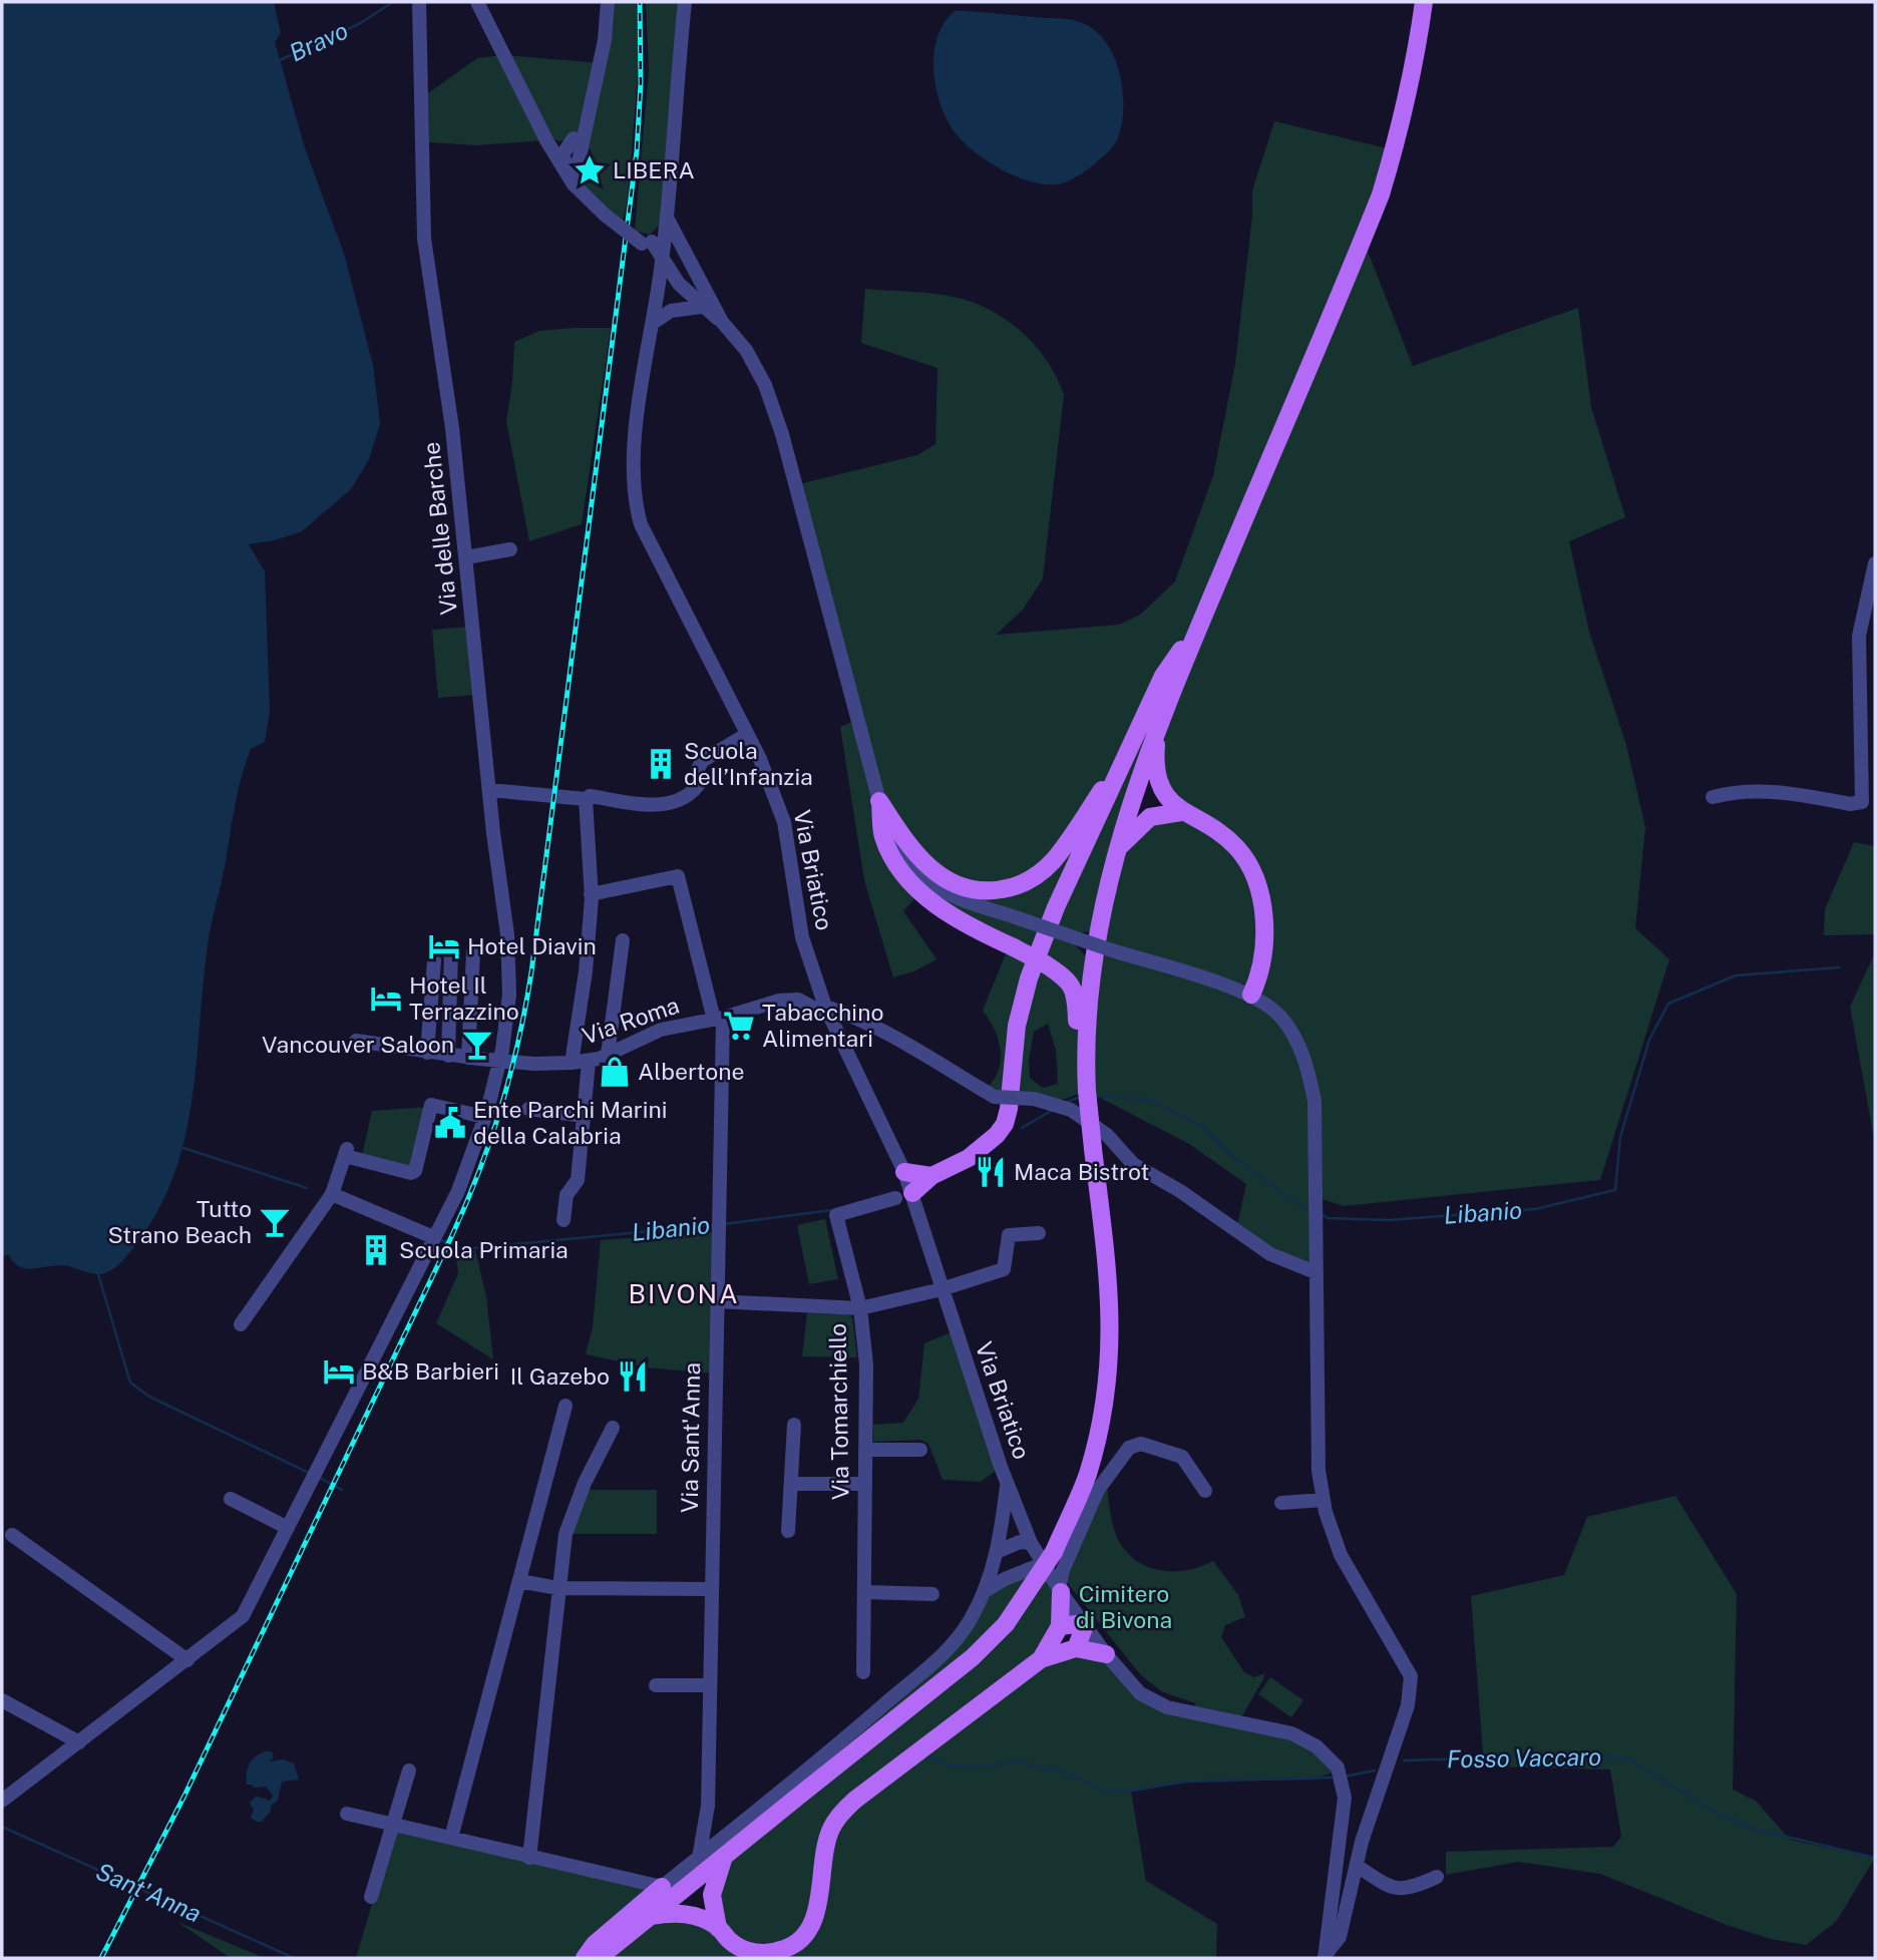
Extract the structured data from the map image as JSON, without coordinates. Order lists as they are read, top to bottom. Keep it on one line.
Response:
{"streets":{"street":["Via delle Barche","Via Briatico","Via Roma","Via Tomarchiello","Via Sant'Anna"]},"crossings":[["Via delle Barche","Via Roma"],["Via Briatico","Via Roma"],["Via Briatico","Via Tomarchiello"],["Via Roma","Via Sant'Anna"]],"districts":["BIVONA"],"water":["Bravo","Libanio","Fosso Vaccaro","Sant'Anna"],"parks":["Cimitero di Bivona"],"places":{"place":["LIBERA"],"building":["Scuola dell’Infanzia","Scuola Primaria"],"hotel":["Hotel Diavin","Hotel Il Terrazzino","B&B Barbieri"],"supermarket":["Tabacchino Alimentari"],"bar":["Vancouver Saloon","Tutto Strano Beach"],"shop":["Albertone"],"public building":["Ente Parchi Marini della Calabria"],"restaurant":["Maca Bistrot","Il Gazebo"]}}
